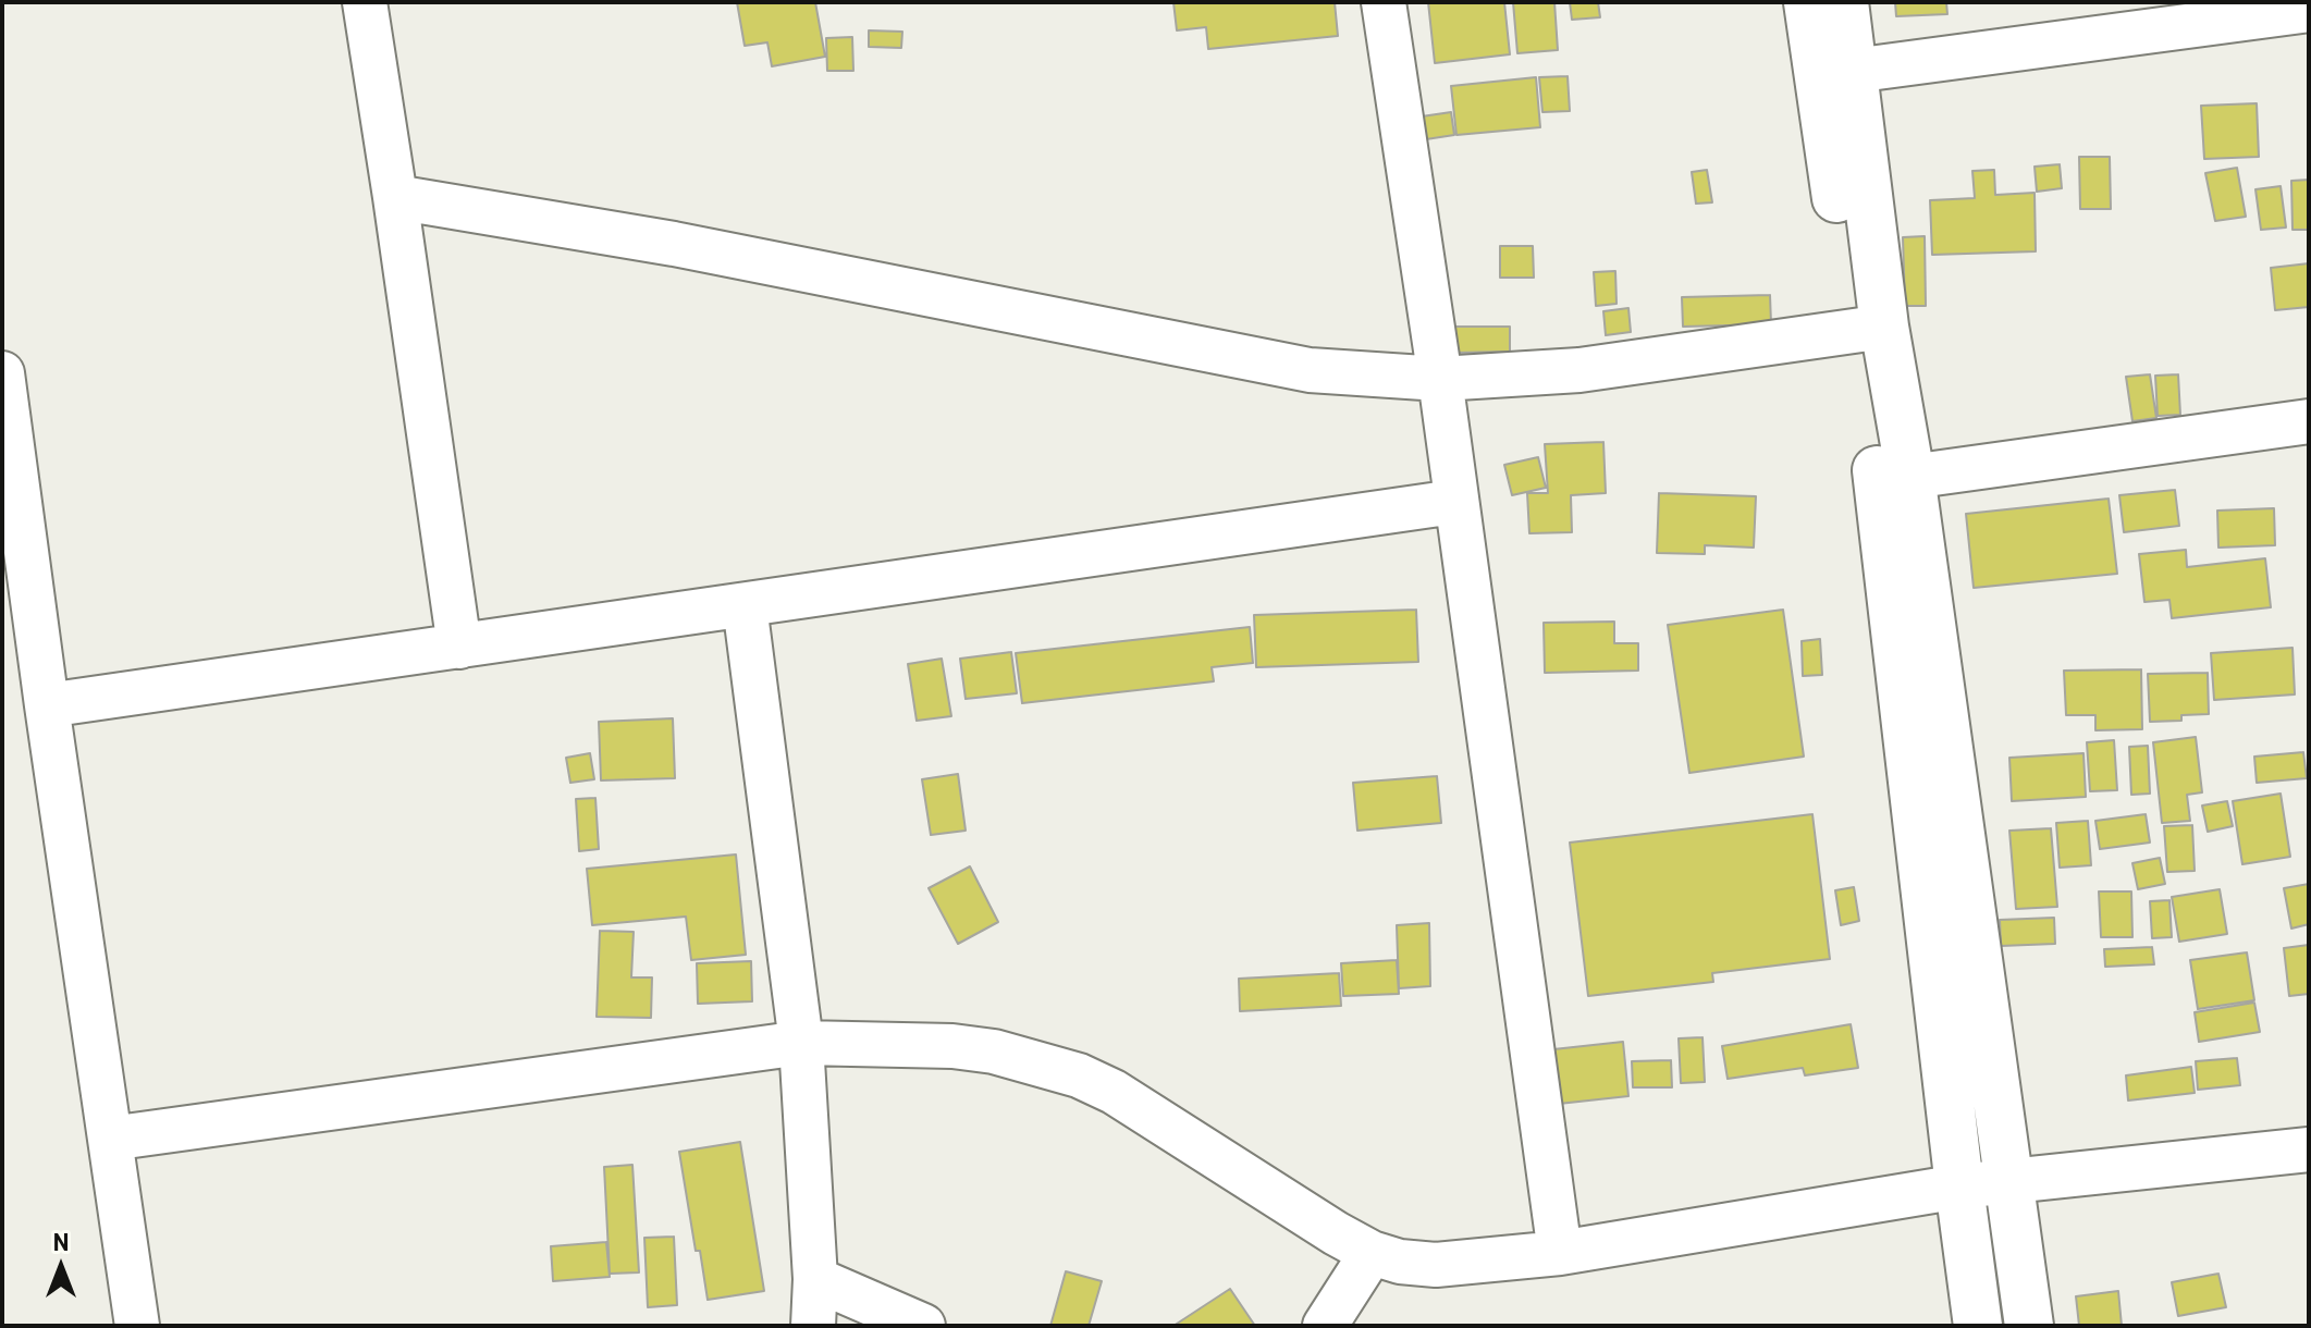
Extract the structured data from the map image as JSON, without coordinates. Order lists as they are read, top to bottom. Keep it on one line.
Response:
{"north":"top"}
